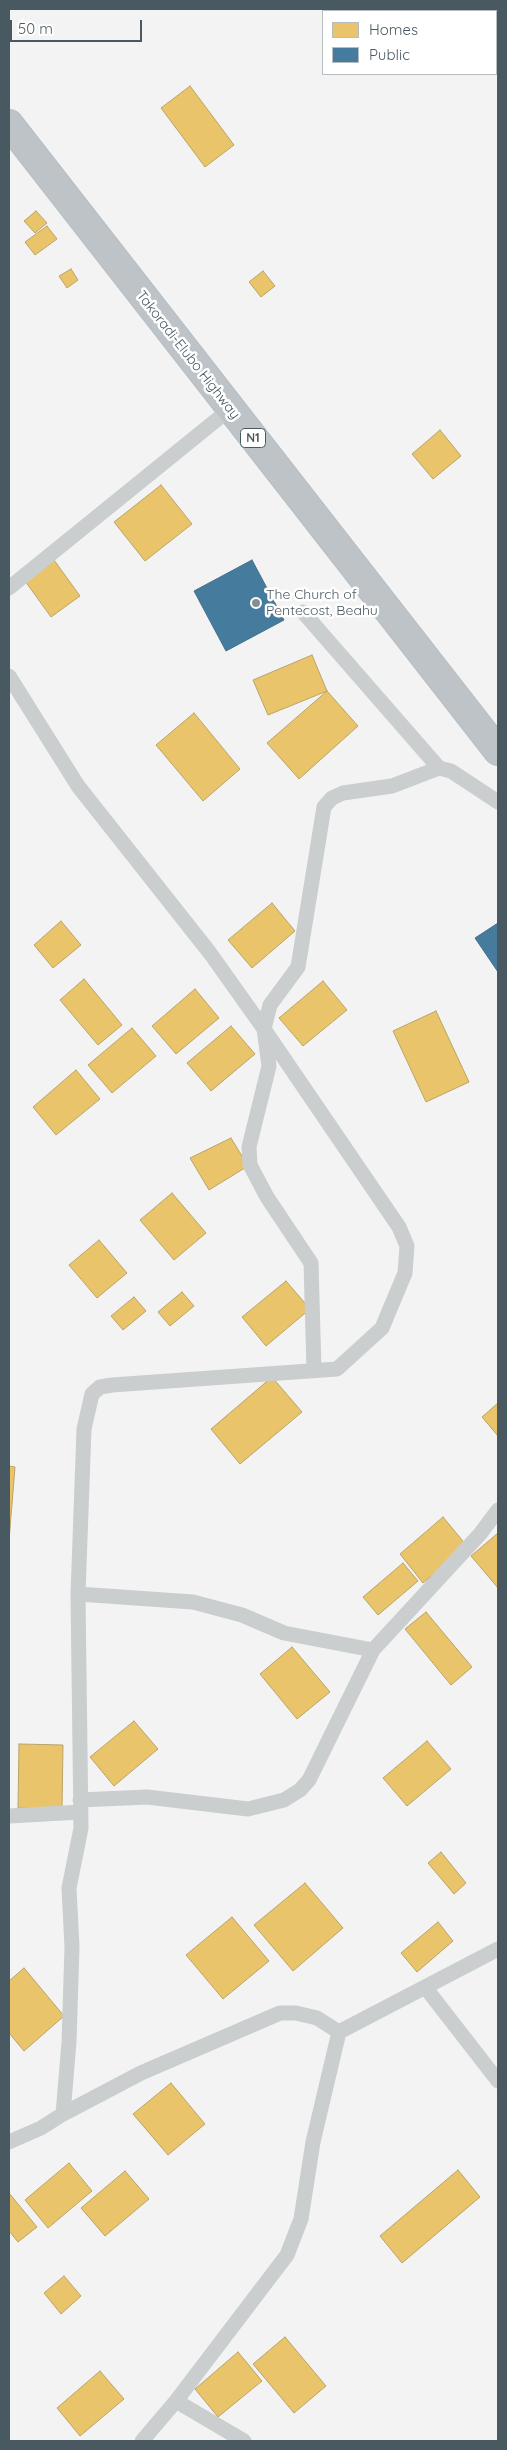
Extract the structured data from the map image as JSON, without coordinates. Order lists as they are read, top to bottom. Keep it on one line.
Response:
{"streets":{"highway":["Takoradi-Elubo Highway","N1"]},"places":["The Church of Pentecost, Beahu"],"legend":["Homes","Public"],"scale_bar":"50 m"}
